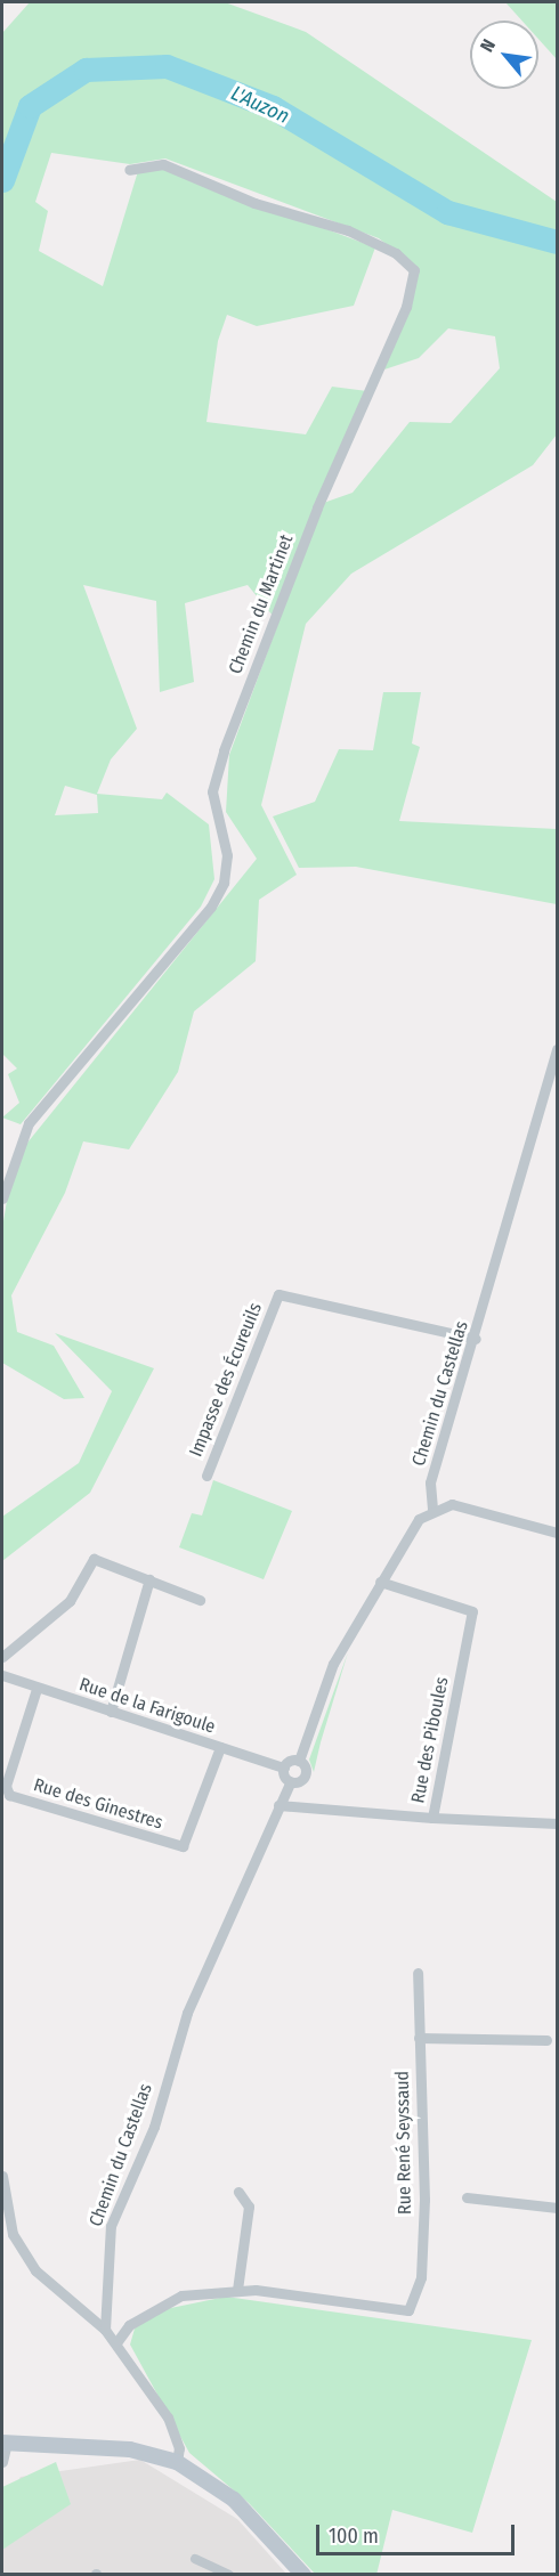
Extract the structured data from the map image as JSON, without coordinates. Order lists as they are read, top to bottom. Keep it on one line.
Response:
{"streets":{"street":["Chemin du Martinet","Impasse des Écureuils","Chemin du Castellas","Rue de la Farigoule","Rue des Piboules","Rue des Ginestres","Rue René Seyssaud"]},"crossings":[["Impasse des Écureuils","Chemin du Castellas"],["Chemin du Castellas","Rue des Piboules"],["Rue de la Farigoule","Rue des Ginestres"]],"water":["L'Auzon"],"scale_bar":"100 m","north":"top left"}
